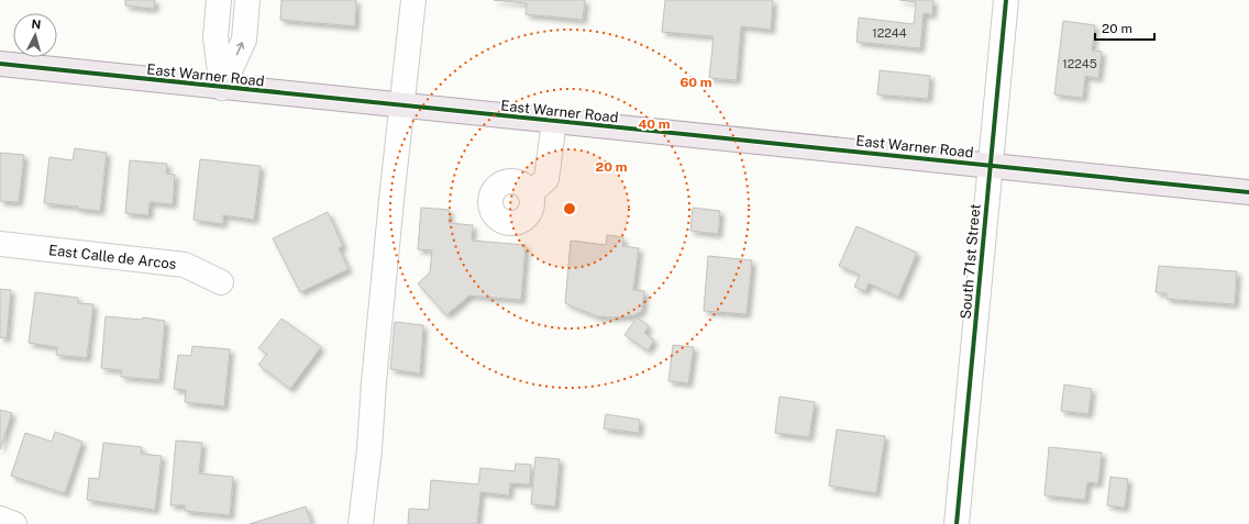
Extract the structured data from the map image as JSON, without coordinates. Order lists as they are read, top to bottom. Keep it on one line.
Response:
{"streets":{"main road":["East Warner Road"],"street":["East Calle de Arcos","South 71st Street"]},"crossings":[["East Warner Road","South 71st Street"]],"house_numbers":["12244","12245"],"scale_bar":"20 m","north":"top","rings":["60 m","40 m","20 m"]}
